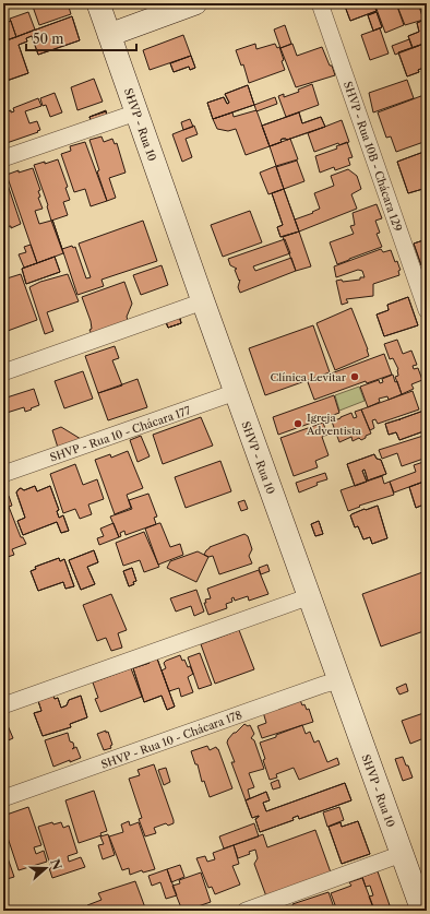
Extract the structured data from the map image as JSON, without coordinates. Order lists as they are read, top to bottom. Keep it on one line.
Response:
{"streets":{"street":["SHVP - Rua 10","SHVP - Rua 10B - Chácara 129","SHVP - Rua 10 - Chácara 177","SHVP - Rua 10 - Chácara 178"]},"crossings":[["SHVP - Rua 10","SHVP - Rua 10 - Chácara 177"],["SHVP - Rua 10","SHVP - Rua 10 - Chácara 178"]],"places":["Clínica Levitar","Igreja Adventista"],"scale_bar":"50 m","north":"right"}
